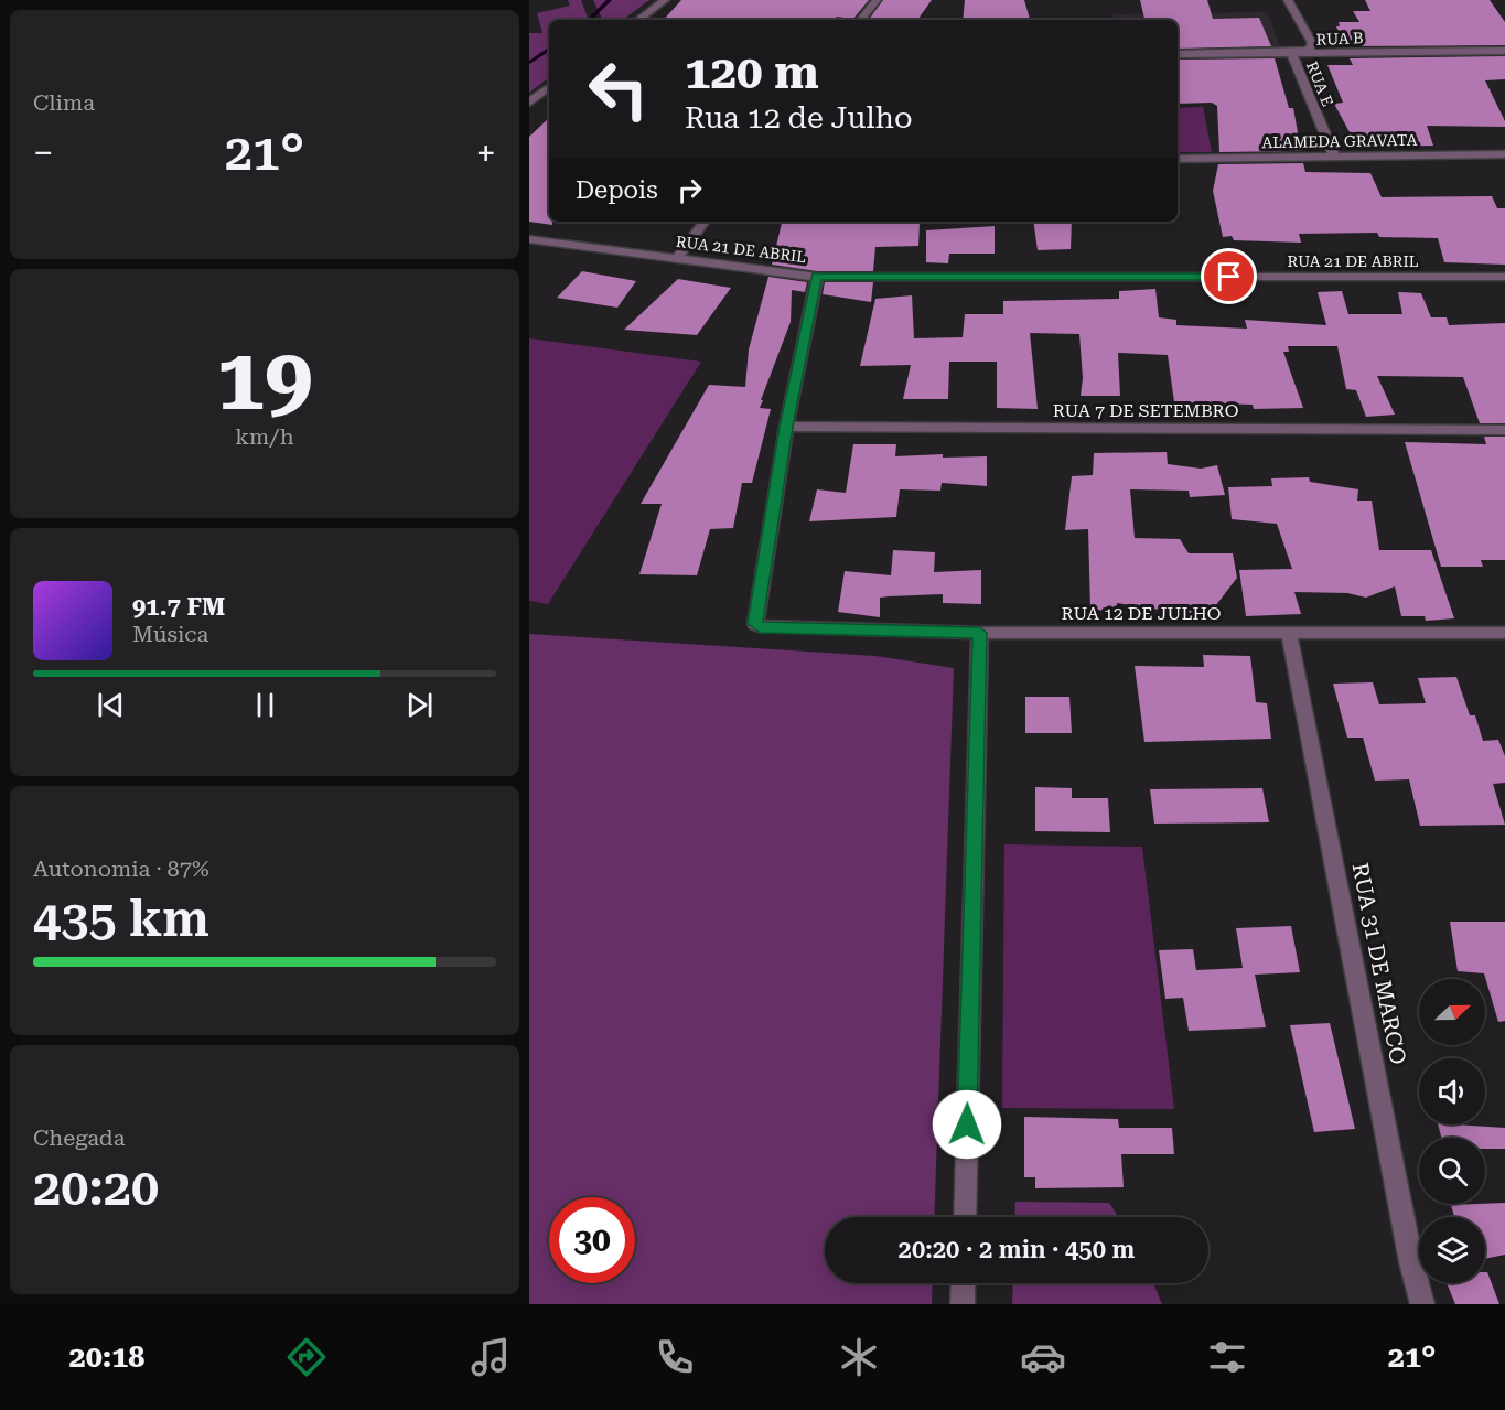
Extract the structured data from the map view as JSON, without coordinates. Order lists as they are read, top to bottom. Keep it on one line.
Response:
{"streets":{"street":["RUA B","RUA E","ALAMEDA GRAVATA","RUA 21 DE ABRIL","RUA 7 DE SETEMBRO","RUA 12 DE JULHO","RUA 31 DE MARCO"]},"crossings":[["RUA B","RUA E"],["RUA E","ALAMEDA GRAVATA"],["RUA 7 DE SETEMBRO","RUA 12 DE JULHO"],["RUA 12 DE JULHO","RUA 31 DE MARCO"]],"north":"right","page":{"tile":["Clima",["19","km/h"],["Autonomia · 87%","435 km"],["Chegada","20:20"]],"turn":["120 m","Rua 12 de Julho"],"heat":["−","21°","+"],"then":"Depois","song":["91.7 FM","Música"],"limit":"30","trip":"20:20 · 2 min · 450 m","tabs":["20:18","21°"]}}
